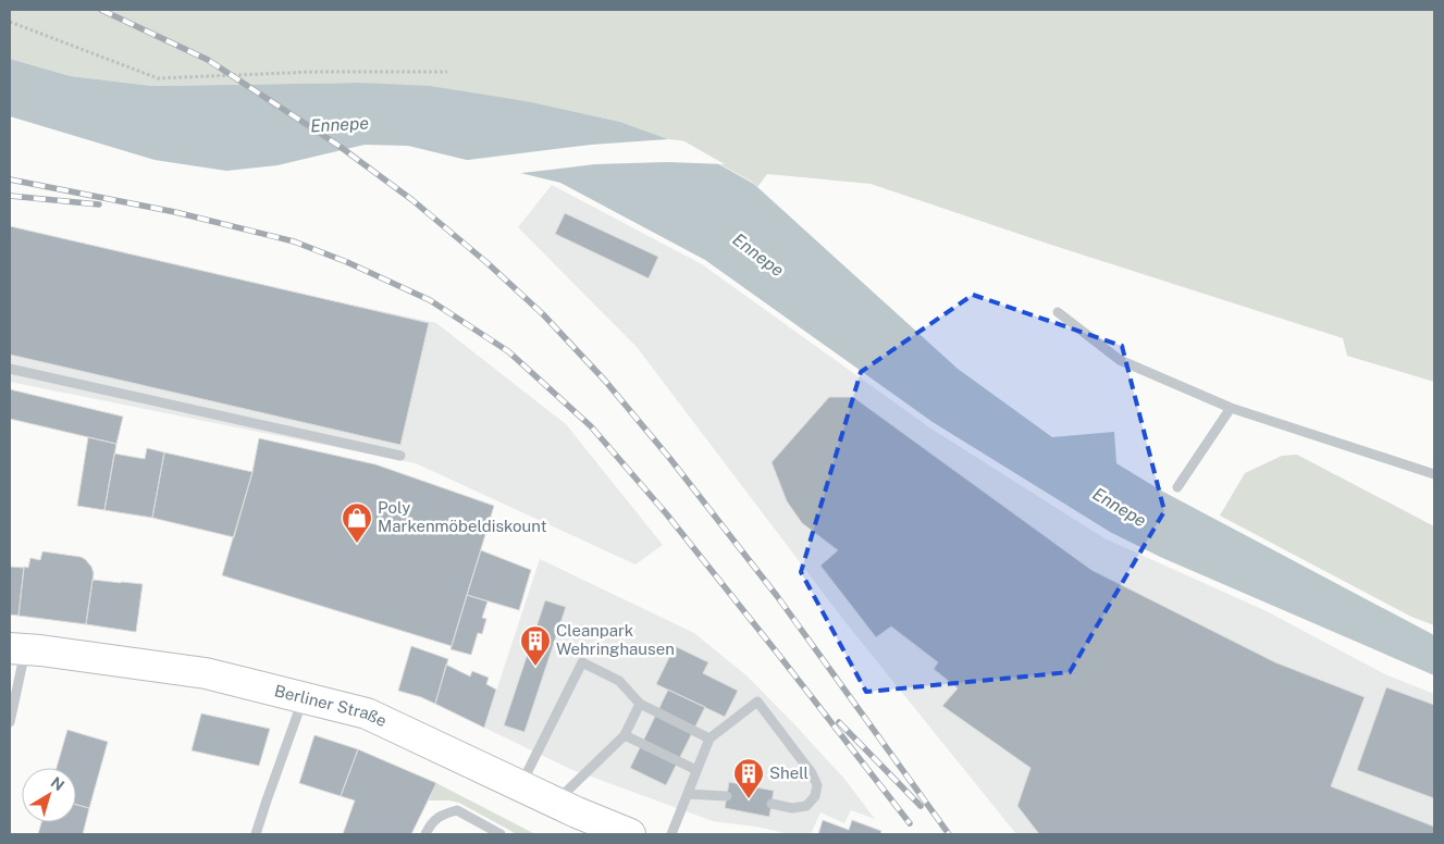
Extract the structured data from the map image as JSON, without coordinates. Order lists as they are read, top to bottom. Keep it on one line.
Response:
{"streets":{"main road":["Berliner Straße"]},"water":["Ennepe"],"places":{"shop":["Poly Markenmöbeldiskount"],"building":["Cleanpark Wehringhausen","Shell"]},"north":"top right"}
